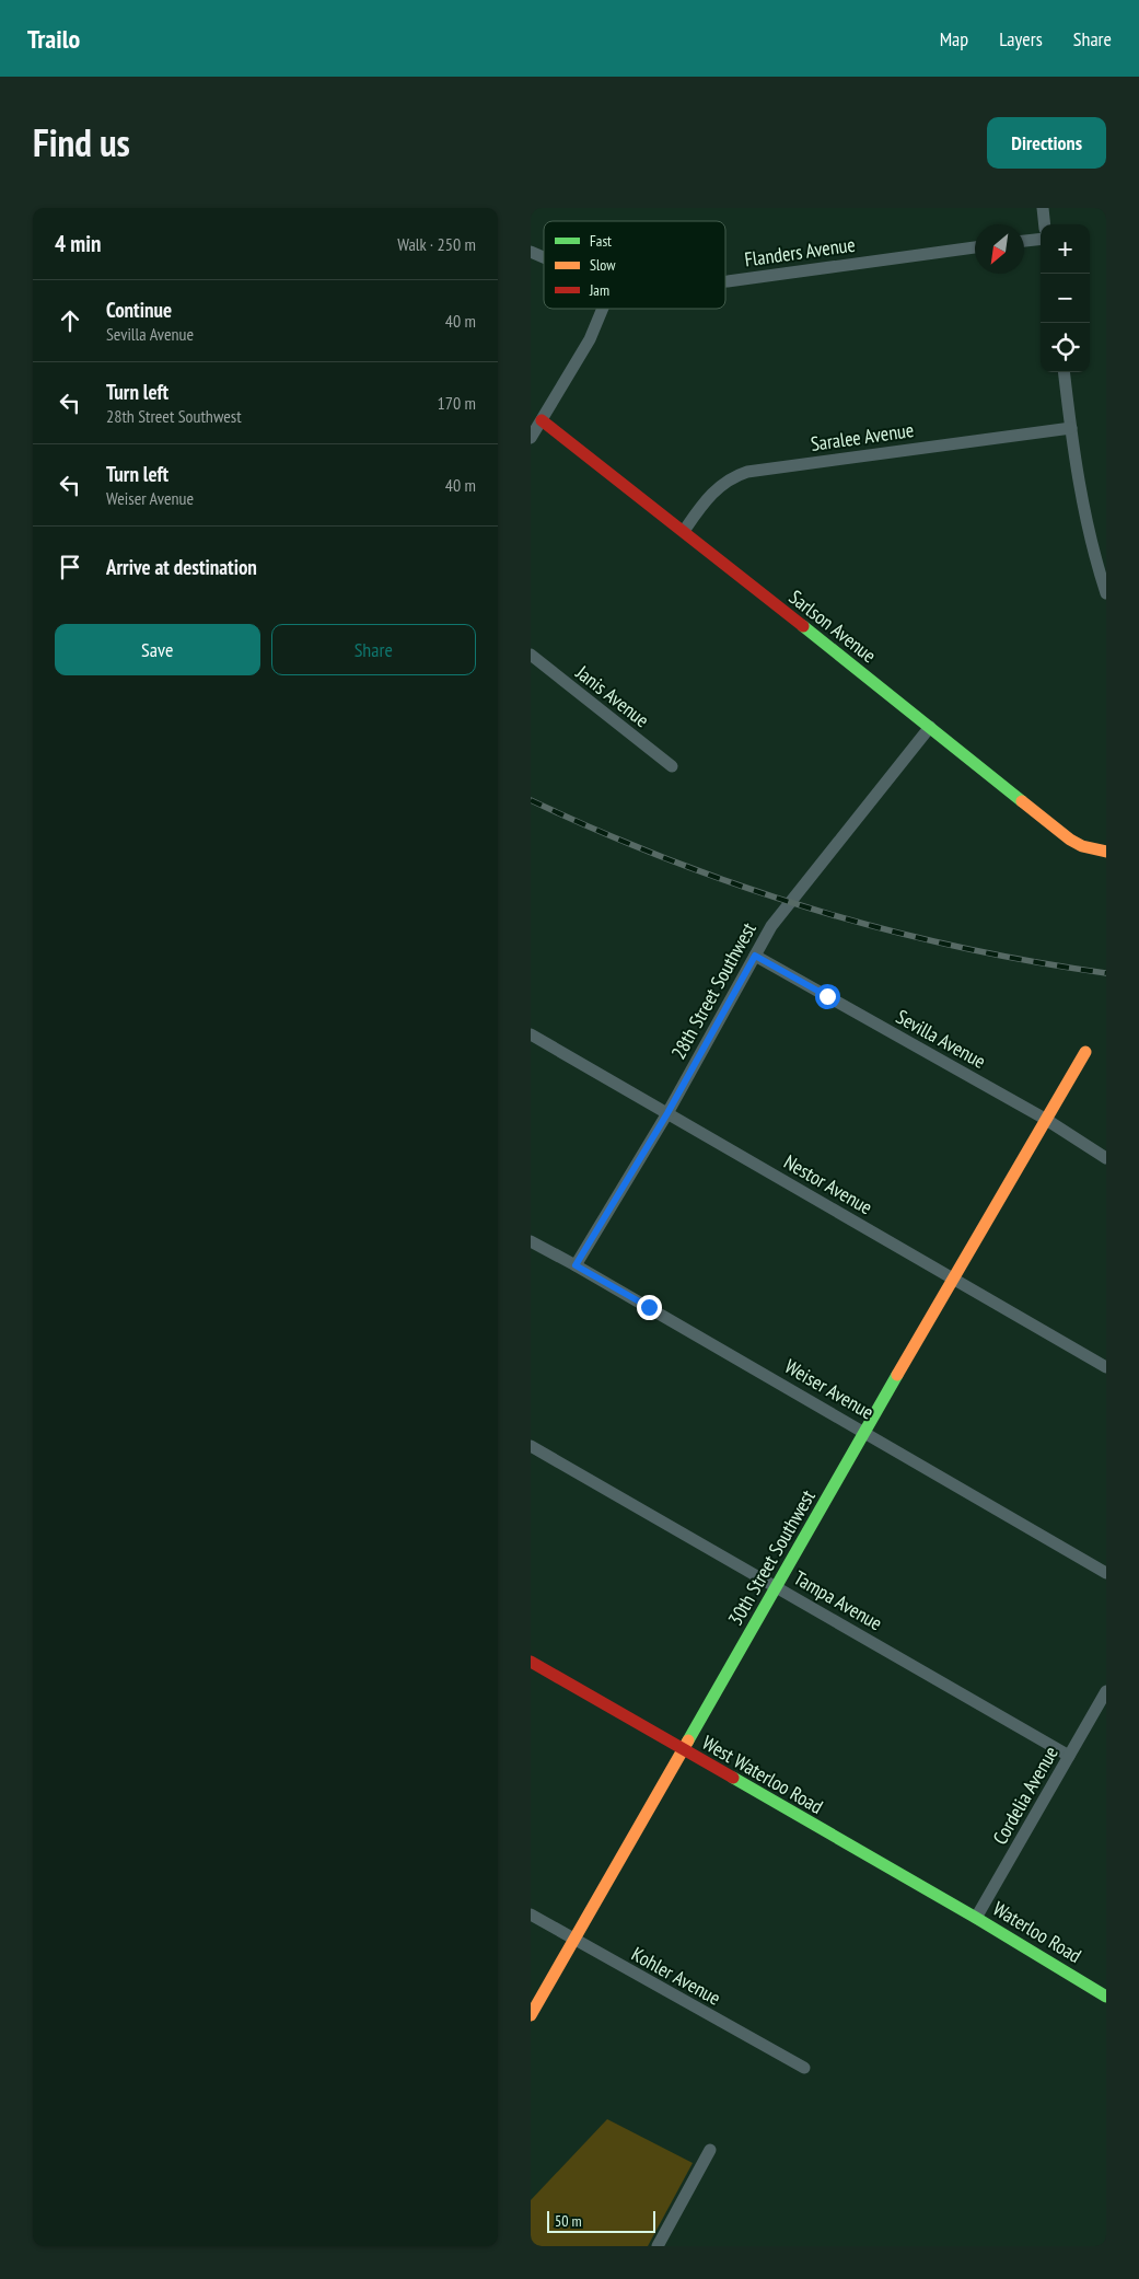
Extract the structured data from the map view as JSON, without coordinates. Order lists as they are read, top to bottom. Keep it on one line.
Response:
{"streets":{"street":["Flanders Avenue","Saralee Avenue","Sarlson Avenue","Janis Avenue","28th Street Southwest","Sevilla Avenue","Nestor Avenue","Weiser Avenue","30th Street Southwest","Tampa Avenue","West Waterloo Road","Cordelia Avenue","Waterloo Road","Kohler Avenue"]},"crossings":[["Saralee Avenue","Sarlson Avenue"],["Sarlson Avenue","28th Street Southwest"],["28th Street Southwest","Sevilla Avenue"],["28th Street Southwest","Nestor Avenue"],["28th Street Southwest","Weiser Avenue"],["Sevilla Avenue","30th Street Southwest"],["Nestor Avenue","30th Street Southwest"],["Weiser Avenue","30th Street Southwest"],["30th Street Southwest","Tampa Avenue"],["30th Street Southwest","West Waterloo Road"],["30th Street Southwest","Kohler Avenue"],["Tampa Avenue","Cordelia Avenue"],["West Waterloo Road","Cordelia Avenue"],["West Waterloo Road","Waterloo Road"],["Cordelia Avenue","Waterloo Road"]],"legend":["Fast","Slow","Jam"],"scale_bar":"50 m","north":"bottom left","page":{"header":"Trailo","nav":["Map","Layers","Share"],"title":"Find us","buttons":["Directions",["Save","Share"]],"heading":["4 min","Walk · 250 m"],"map_buttons":["+","−"],"list":[["Continue","Sevilla Avenue","40 m"],["Turn left","28th Street Southwest","170 m"],["Turn left","Weiser Avenue","40 m"],"Arrive at destination"],"scale":"50 m"}}
